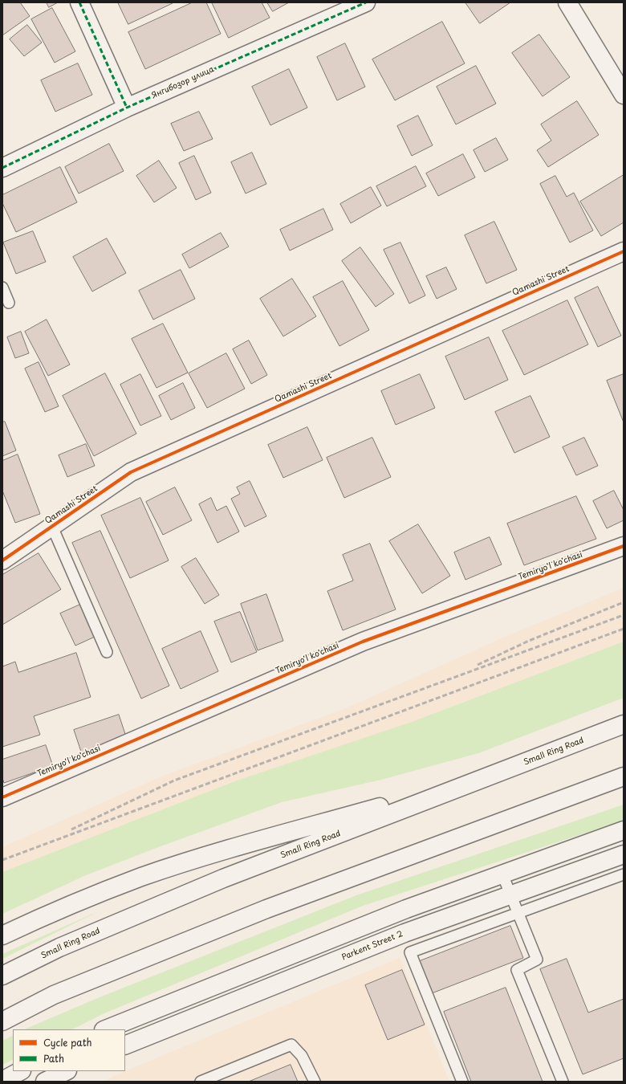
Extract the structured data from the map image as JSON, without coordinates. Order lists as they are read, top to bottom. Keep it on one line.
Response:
{"streets":{"main road":["Янгибозор улица","Qamashi Street","Temiryo'l ko'chasi","Small Ring Road","Parkent Street 2"]},"legend":["Cycle path","Path"]}
